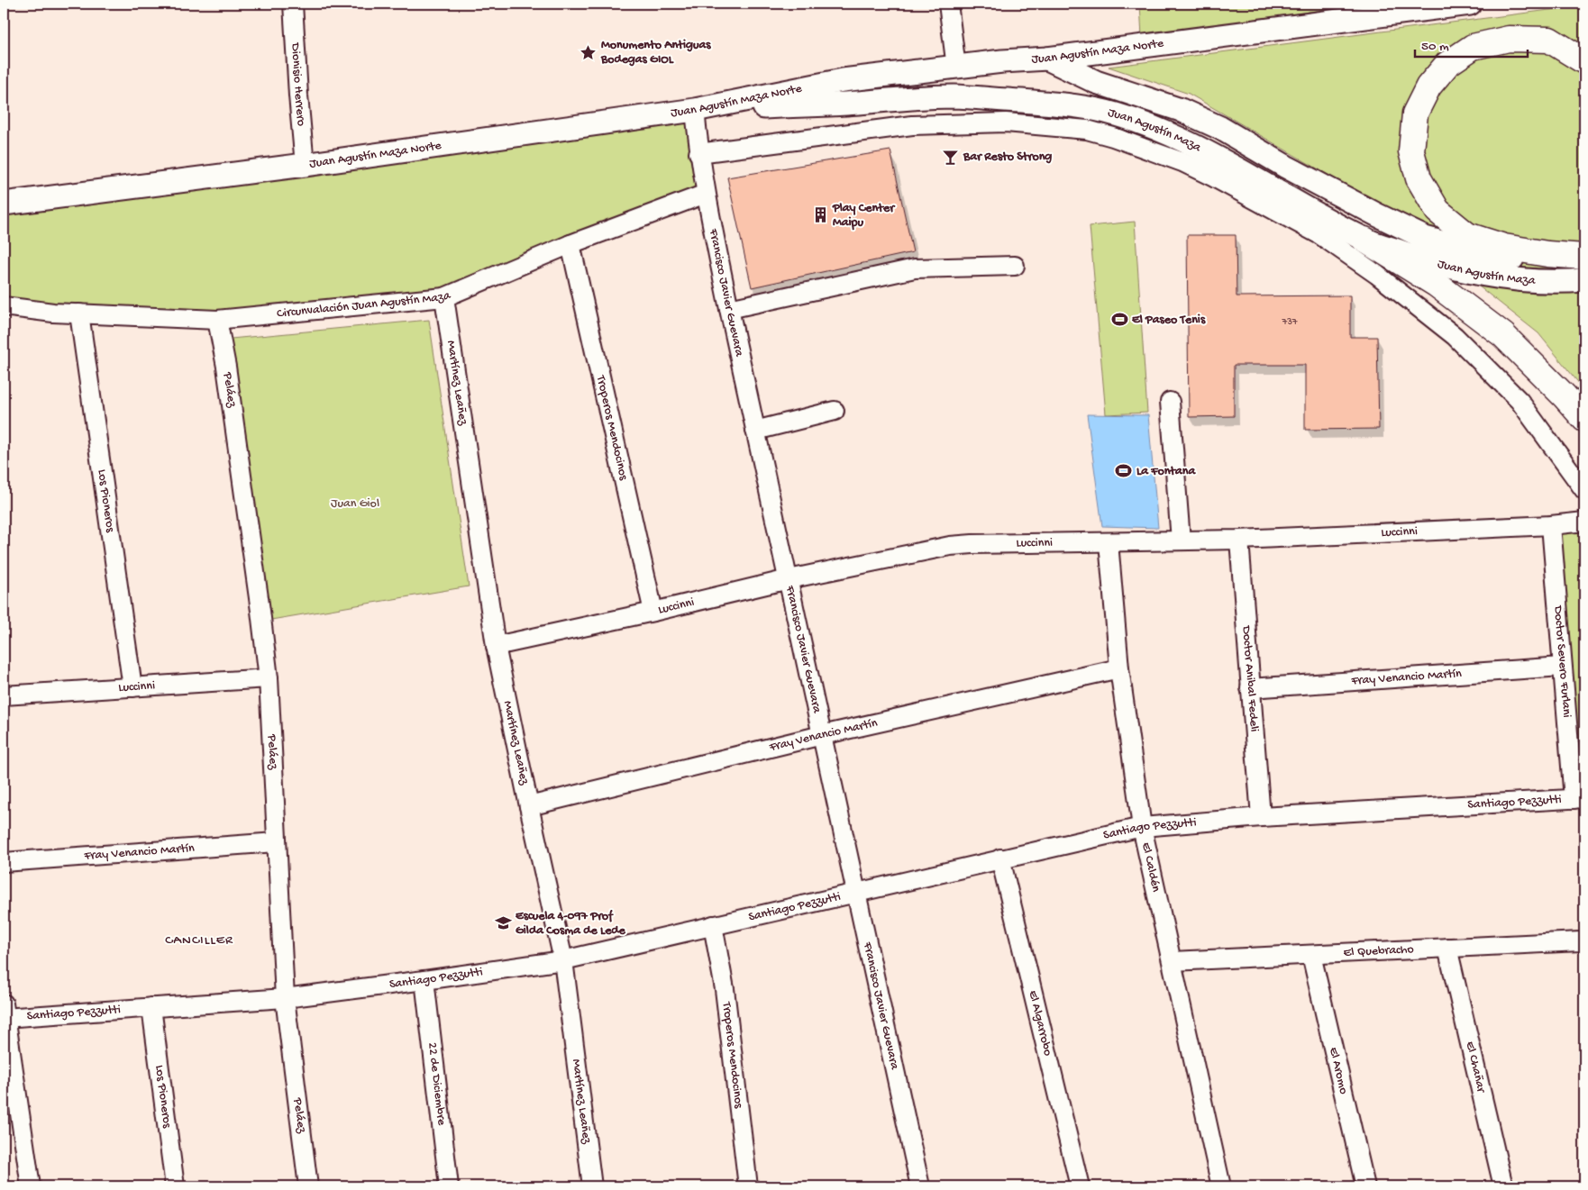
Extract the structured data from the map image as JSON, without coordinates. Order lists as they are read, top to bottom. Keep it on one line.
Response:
{"streets":{"main road":["Juan Agustín Maza Norte","Juan Agustín Maza"],"street":["Dionisio Herrero","Francisco Javier Guevara","Circunvalación Juan Agustín Maza","Martínez Leañez","Peláez","Troperos Mendocinos","Los Pioneros","Luccinni","Doctor Severo Furlani","Fray Venancio Martín","Doctor Anibal Fedeli","Santiago Pezzutti","El Caldén","El Quebracho","El Algarrobo","El Chañar","El Aromo","22 de Diciembre"]},"crossings":[["Juan Agustín Maza Norte","Dionisio Herrero"],["Juan Agustín Maza Norte","Juan Agustín Maza"],["Juan Agustín Maza Norte","Francisco Javier Guevara"],["Juan Agustín Maza","Francisco Javier Guevara"],["Francisco Javier Guevara","Circunvalación Juan Agustín Maza"],["Francisco Javier Guevara","Luccinni"],["Francisco Javier Guevara","Fray Venancio Martín"],["Francisco Javier Guevara","Santiago Pezzutti"],["Circunvalación Juan Agustín Maza","Martínez Leañez"],["Circunvalación Juan Agustín Maza","Peláez"],["Circunvalación Juan Agustín Maza","Troperos Mendocinos"],["Circunvalación Juan Agustín Maza","Los Pioneros"],["Martínez Leañez","Luccinni"],["Martínez Leañez","Fray Venancio Martín"],["Martínez Leañez","Santiago Pezzutti"],["Peláez","Luccinni"],["Peláez","Fray Venancio Martín"],["Peláez","Santiago Pezzutti"],["Troperos Mendocinos","Luccinni"],["Troperos Mendocinos","Santiago Pezzutti"],["Los Pioneros","Luccinni"],["Los Pioneros","Santiago Pezzutti"],["Luccinni","Doctor Severo Furlani"],["Luccinni","Doctor Anibal Fedeli"],["Luccinni","El Caldén"],["Doctor Severo Furlani","Fray Venancio Martín"],["Doctor Severo Furlani","Santiago Pezzutti"],["Fray Venancio Martín","Doctor Anibal Fedeli"],["Fray Venancio Martín","El Caldén"],["Doctor Anibal Fedeli","Santiago Pezzutti"],["Santiago Pezzutti","El Caldén"],["Santiago Pezzutti","El Algarrobo"],["Santiago Pezzutti","22 de Diciembre"],["El Caldén","El Quebracho"],["El Quebracho","El Chañar"],["El Quebracho","El Aromo"]],"districts":["CANCILLER"],"parks":["Juan Giol"],"places":{"place":["Monumento Antiguas Bodegas GIOL"],"bar":["Bar Resto Strong"],"building":["Play Center Maipu"],"sports":["El Paseo Tenis","La Fontana"],"school or university":["Escuela 4-097 Prof Gilda Cosma de Lede"]},"house_numbers":["737"],"scale_bar":"50 m"}
